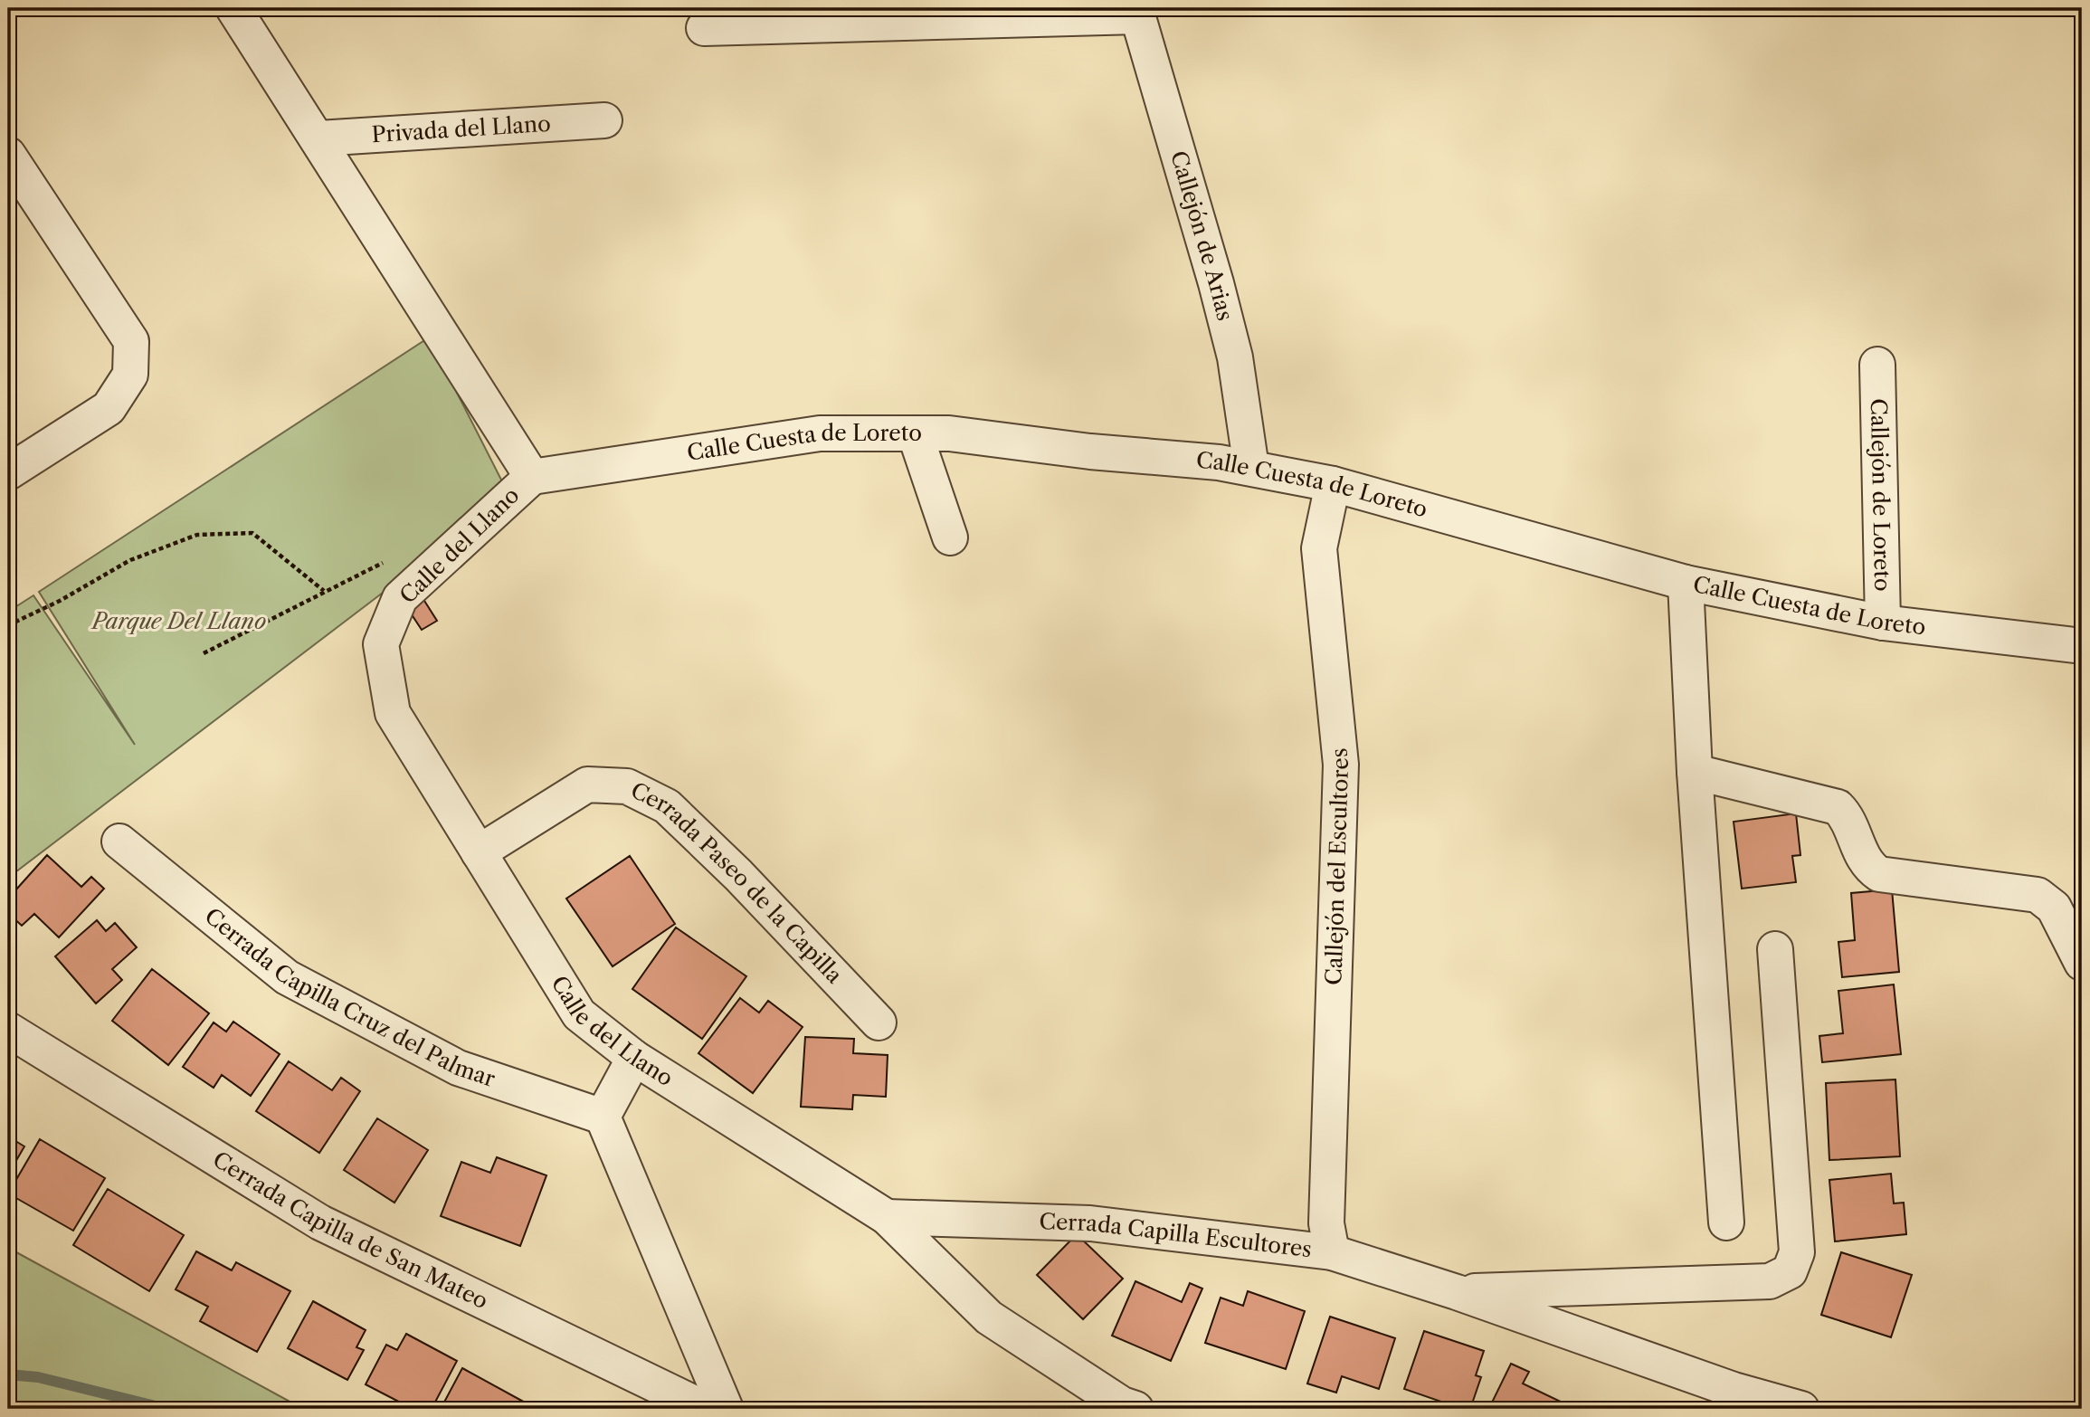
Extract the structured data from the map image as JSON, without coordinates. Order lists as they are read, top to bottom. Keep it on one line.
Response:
{"streets":{"street":["Privada del Llano","Callejón de Arias","Calle Cuesta de Loreto","Callejón de Loreto","Calle del Llano","Callejón del Escultores","Cerrada Paseo de la Capilla","Cerrada Capilla Cruz del Palmar","Cerrada Capilla de San Mateo","Cerrada Capilla Escultores"]},"crossings":[["Privada del Llano","Calle del Llano"],["Callejón de Arias","Calle Cuesta de Loreto"],["Calle Cuesta de Loreto","Callejón de Loreto"],["Calle Cuesta de Loreto","Calle del Llano"],["Calle Cuesta de Loreto","Callejón del Escultores"],["Calle del Llano","Cerrada Paseo de la Capilla"],["Calle del Llano","Cerrada Capilla Escultores"],["Callejón del Escultores","Cerrada Capilla Escultores"]],"parks":["Parque Del Llano"]}
